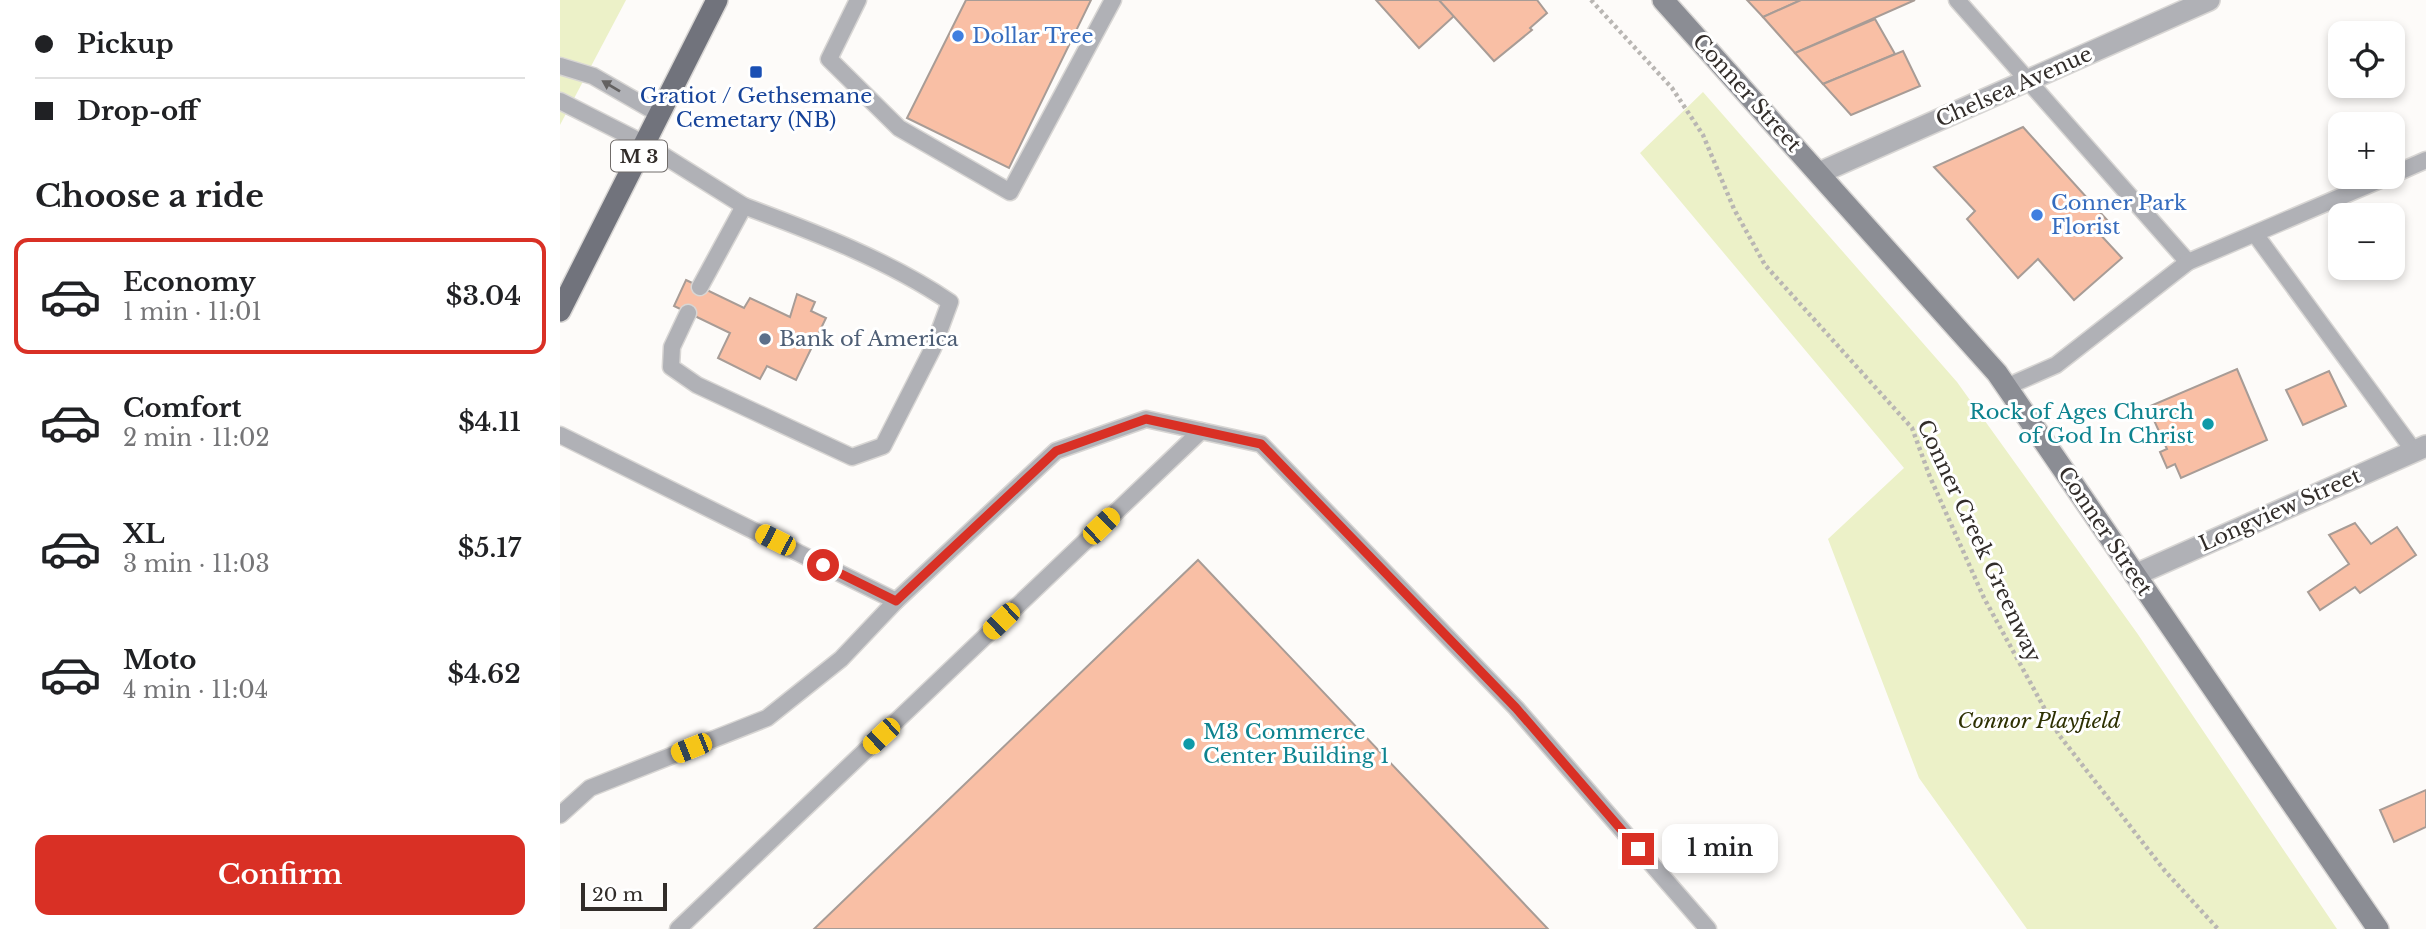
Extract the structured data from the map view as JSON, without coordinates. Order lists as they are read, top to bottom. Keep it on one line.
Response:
{"streets":{"main road":["Conner Street","M 3"],"street":["Chelsea Avenue","Longview Street"],"path":["Conner Creek Greenway"]},"crossings":[["Chelsea Avenue","Conner Street"],["Conner Street","Longview Street"]],"parks":["Connor Playfield"],"places":{"other":["Dollar Tree","Conner Park Florist","Bank of America","Rock of Ages Church of God In Christ","M3 Commerce Center Building 1"],"transit":["Gratiot / Gethsemane Cemetary (NB)"]},"scale_bar":"20 m","page":{"banner":["Pickup","Drop-off"],"map_buttons":["+","−"],"heading":"Choose a ride","list":[{"name":"Economy","note":"1 min · 11:01","value":"$3.04"},{"name":"Comfort","note":"2 min · 11:02","value":"$4.11"},{"name":"XL","note":"3 min · 11:03","value":"$5.17"},{"name":"Moto","note":"4 min · 11:04","value":"$4.62"}],"buttons":"Confirm","bubble":"1 min","scale":"20 m"}}
